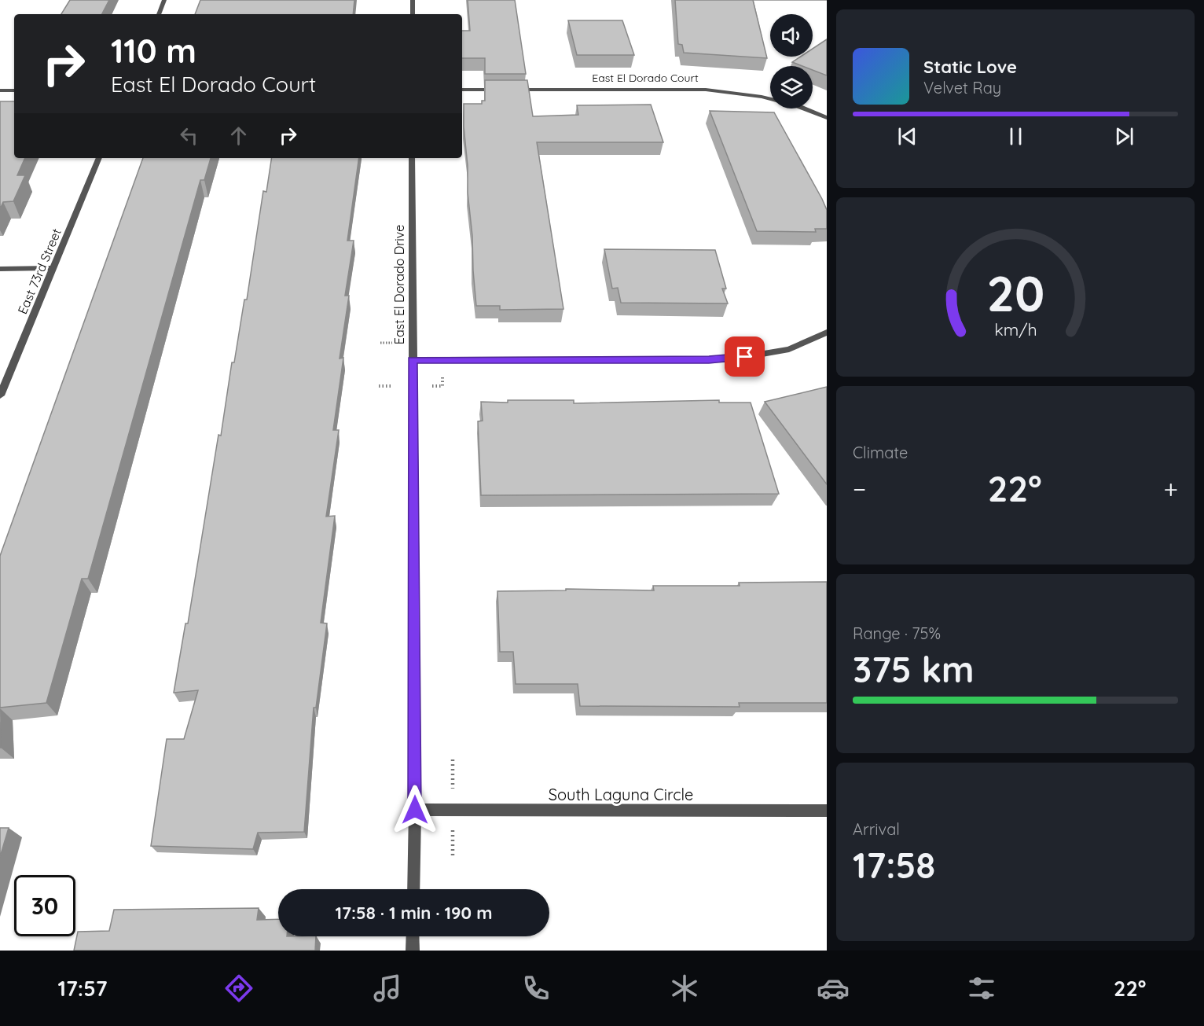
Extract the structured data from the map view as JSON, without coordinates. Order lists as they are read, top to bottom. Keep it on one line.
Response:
{"streets":{"street":["East El Dorado Court","East 73rd Street","East El Dorado Drive","South Laguna Circle"]},"crossings":[["East El Dorado Drive","South Laguna Circle"]],"page":{"turn":["110 m","East El Dorado Court"],"song":["Static Love","Velvet Ray"],"tile":["Climate",["Range · 75%","375 km"],["Arrival","17:58"]],"heat":["−","22°","+"],"limit":"30","trip":"17:58 · 1 min · 190 m","tabs":["17:57","22°"],"gauge":["20","km/h"]}}
